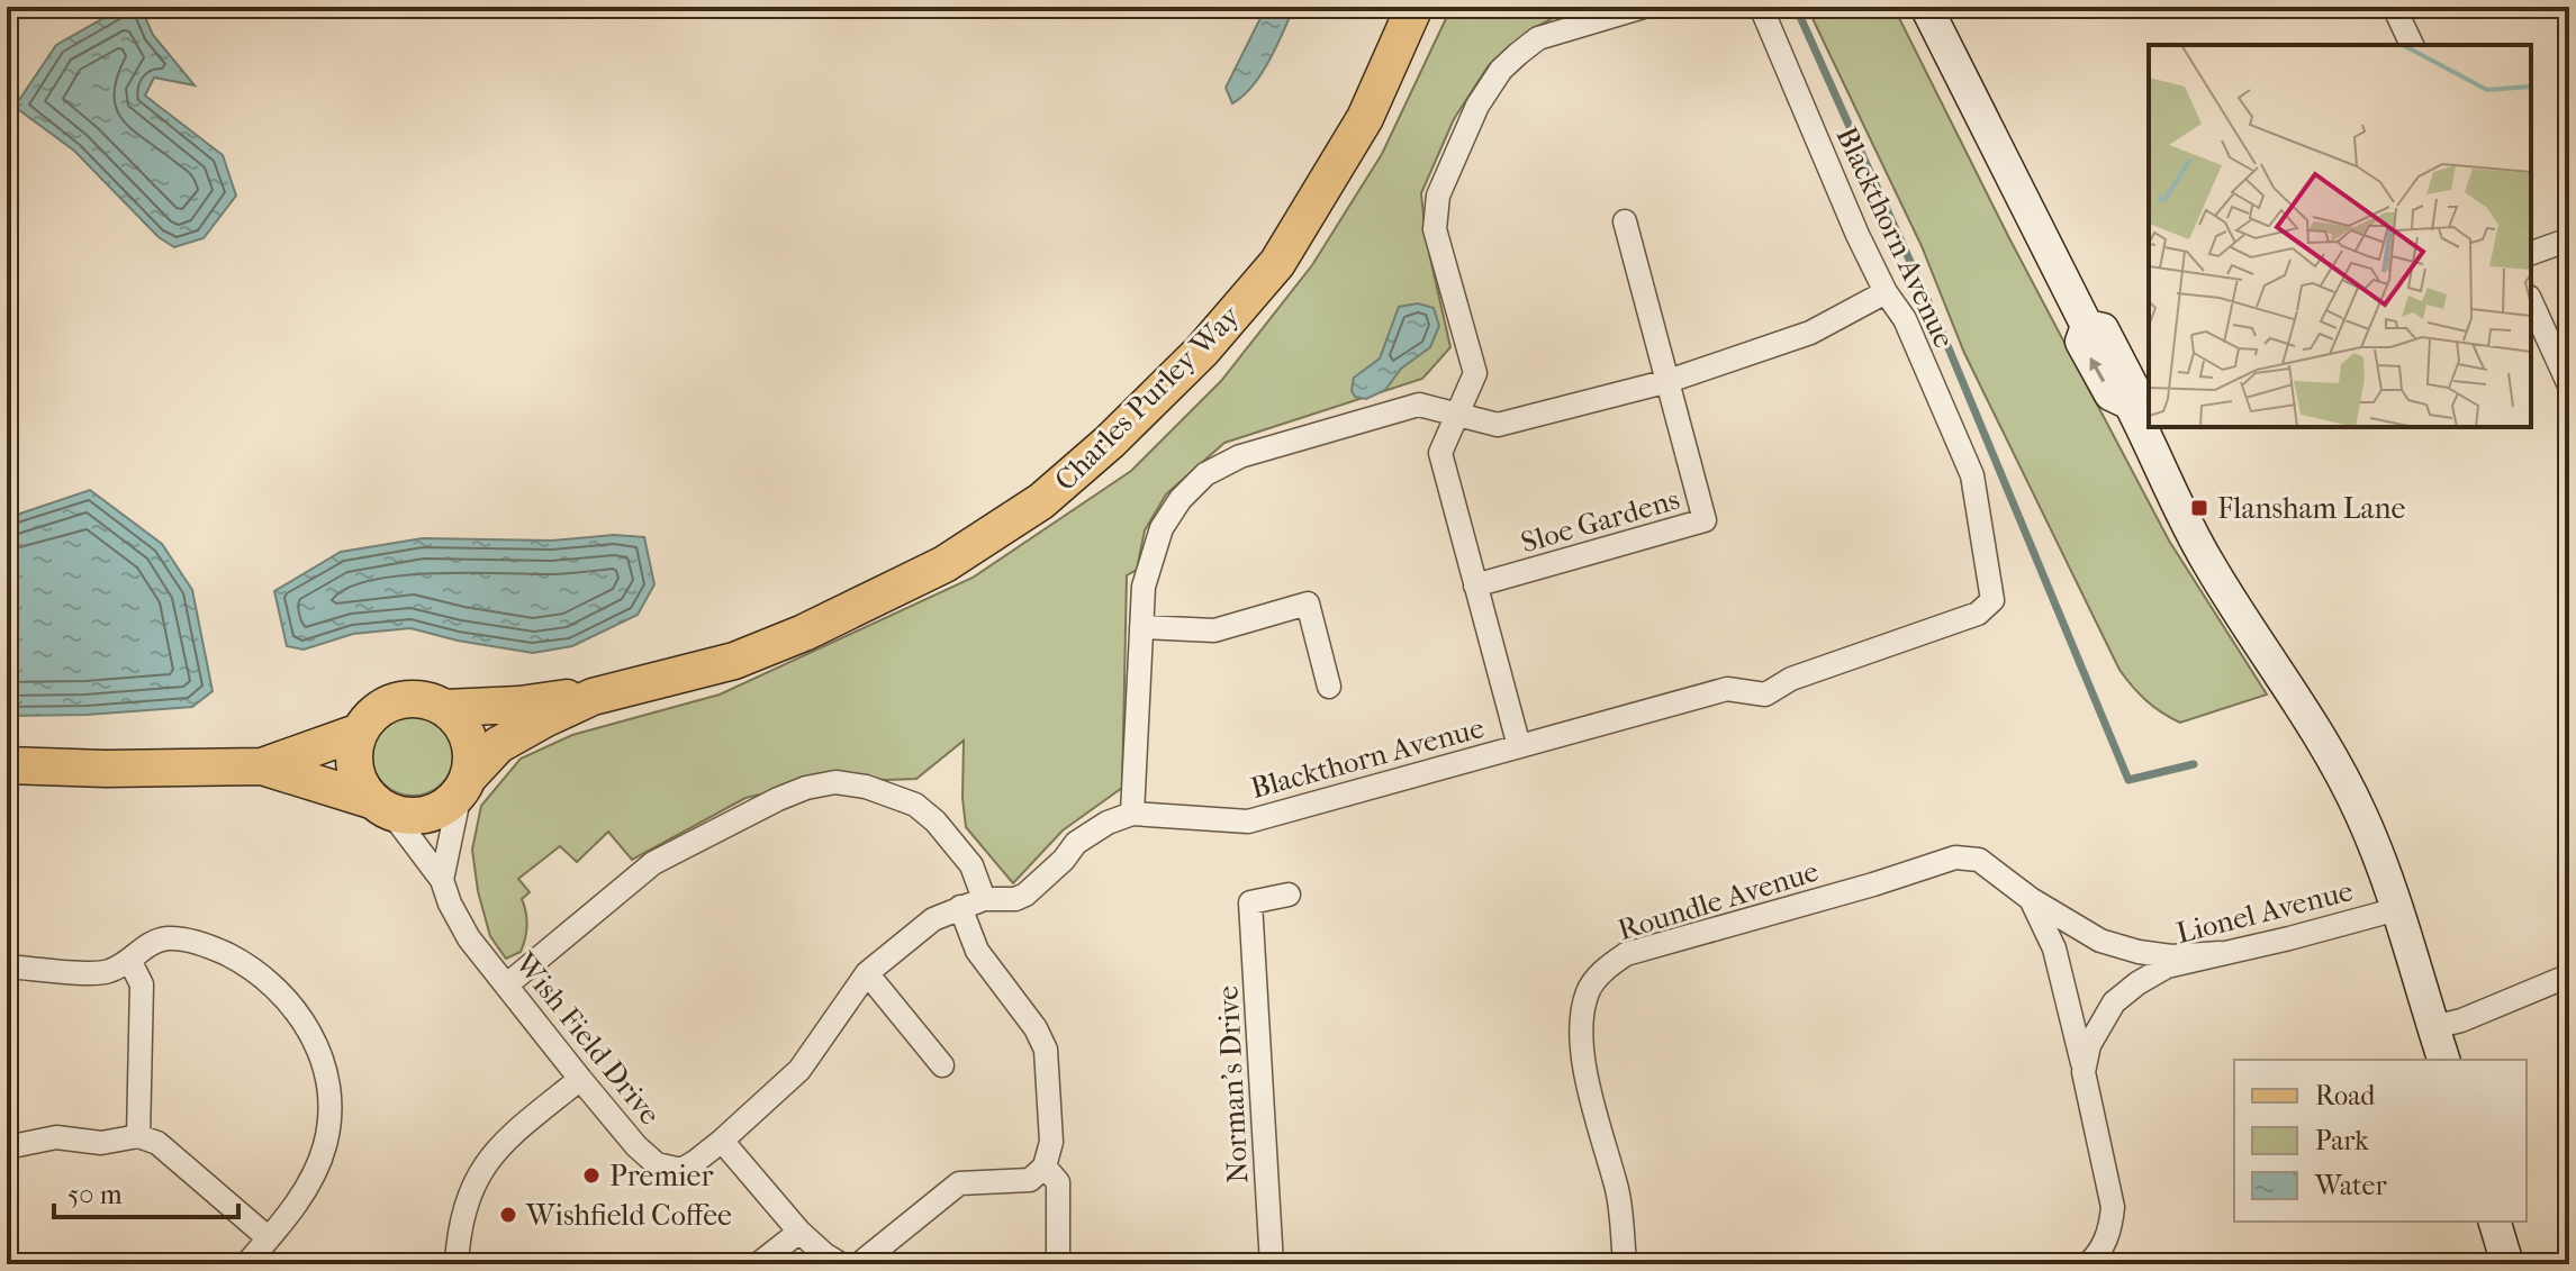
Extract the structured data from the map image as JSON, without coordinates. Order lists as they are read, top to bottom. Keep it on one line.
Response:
{"streets":{"main road":["Charles Purley Way"],"street":["Blackthorn Avenue","Sloe Gardens","Roundle Avenue","Lionel Avenue","Wish Field Drive","Norman's Drive"]},"crossings":[["Blackthorn Avenue","Wish Field Drive"],["Charles Purley Way","Wish Field Drive"],["Roundle Avenue","Lionel Avenue"]],"places":{"transit":["Flansham Lane"],"other":["Premier","Wishfield Coffee"]},"legend":["Road","Park","Water"],"scale_bar":"50 m"}
